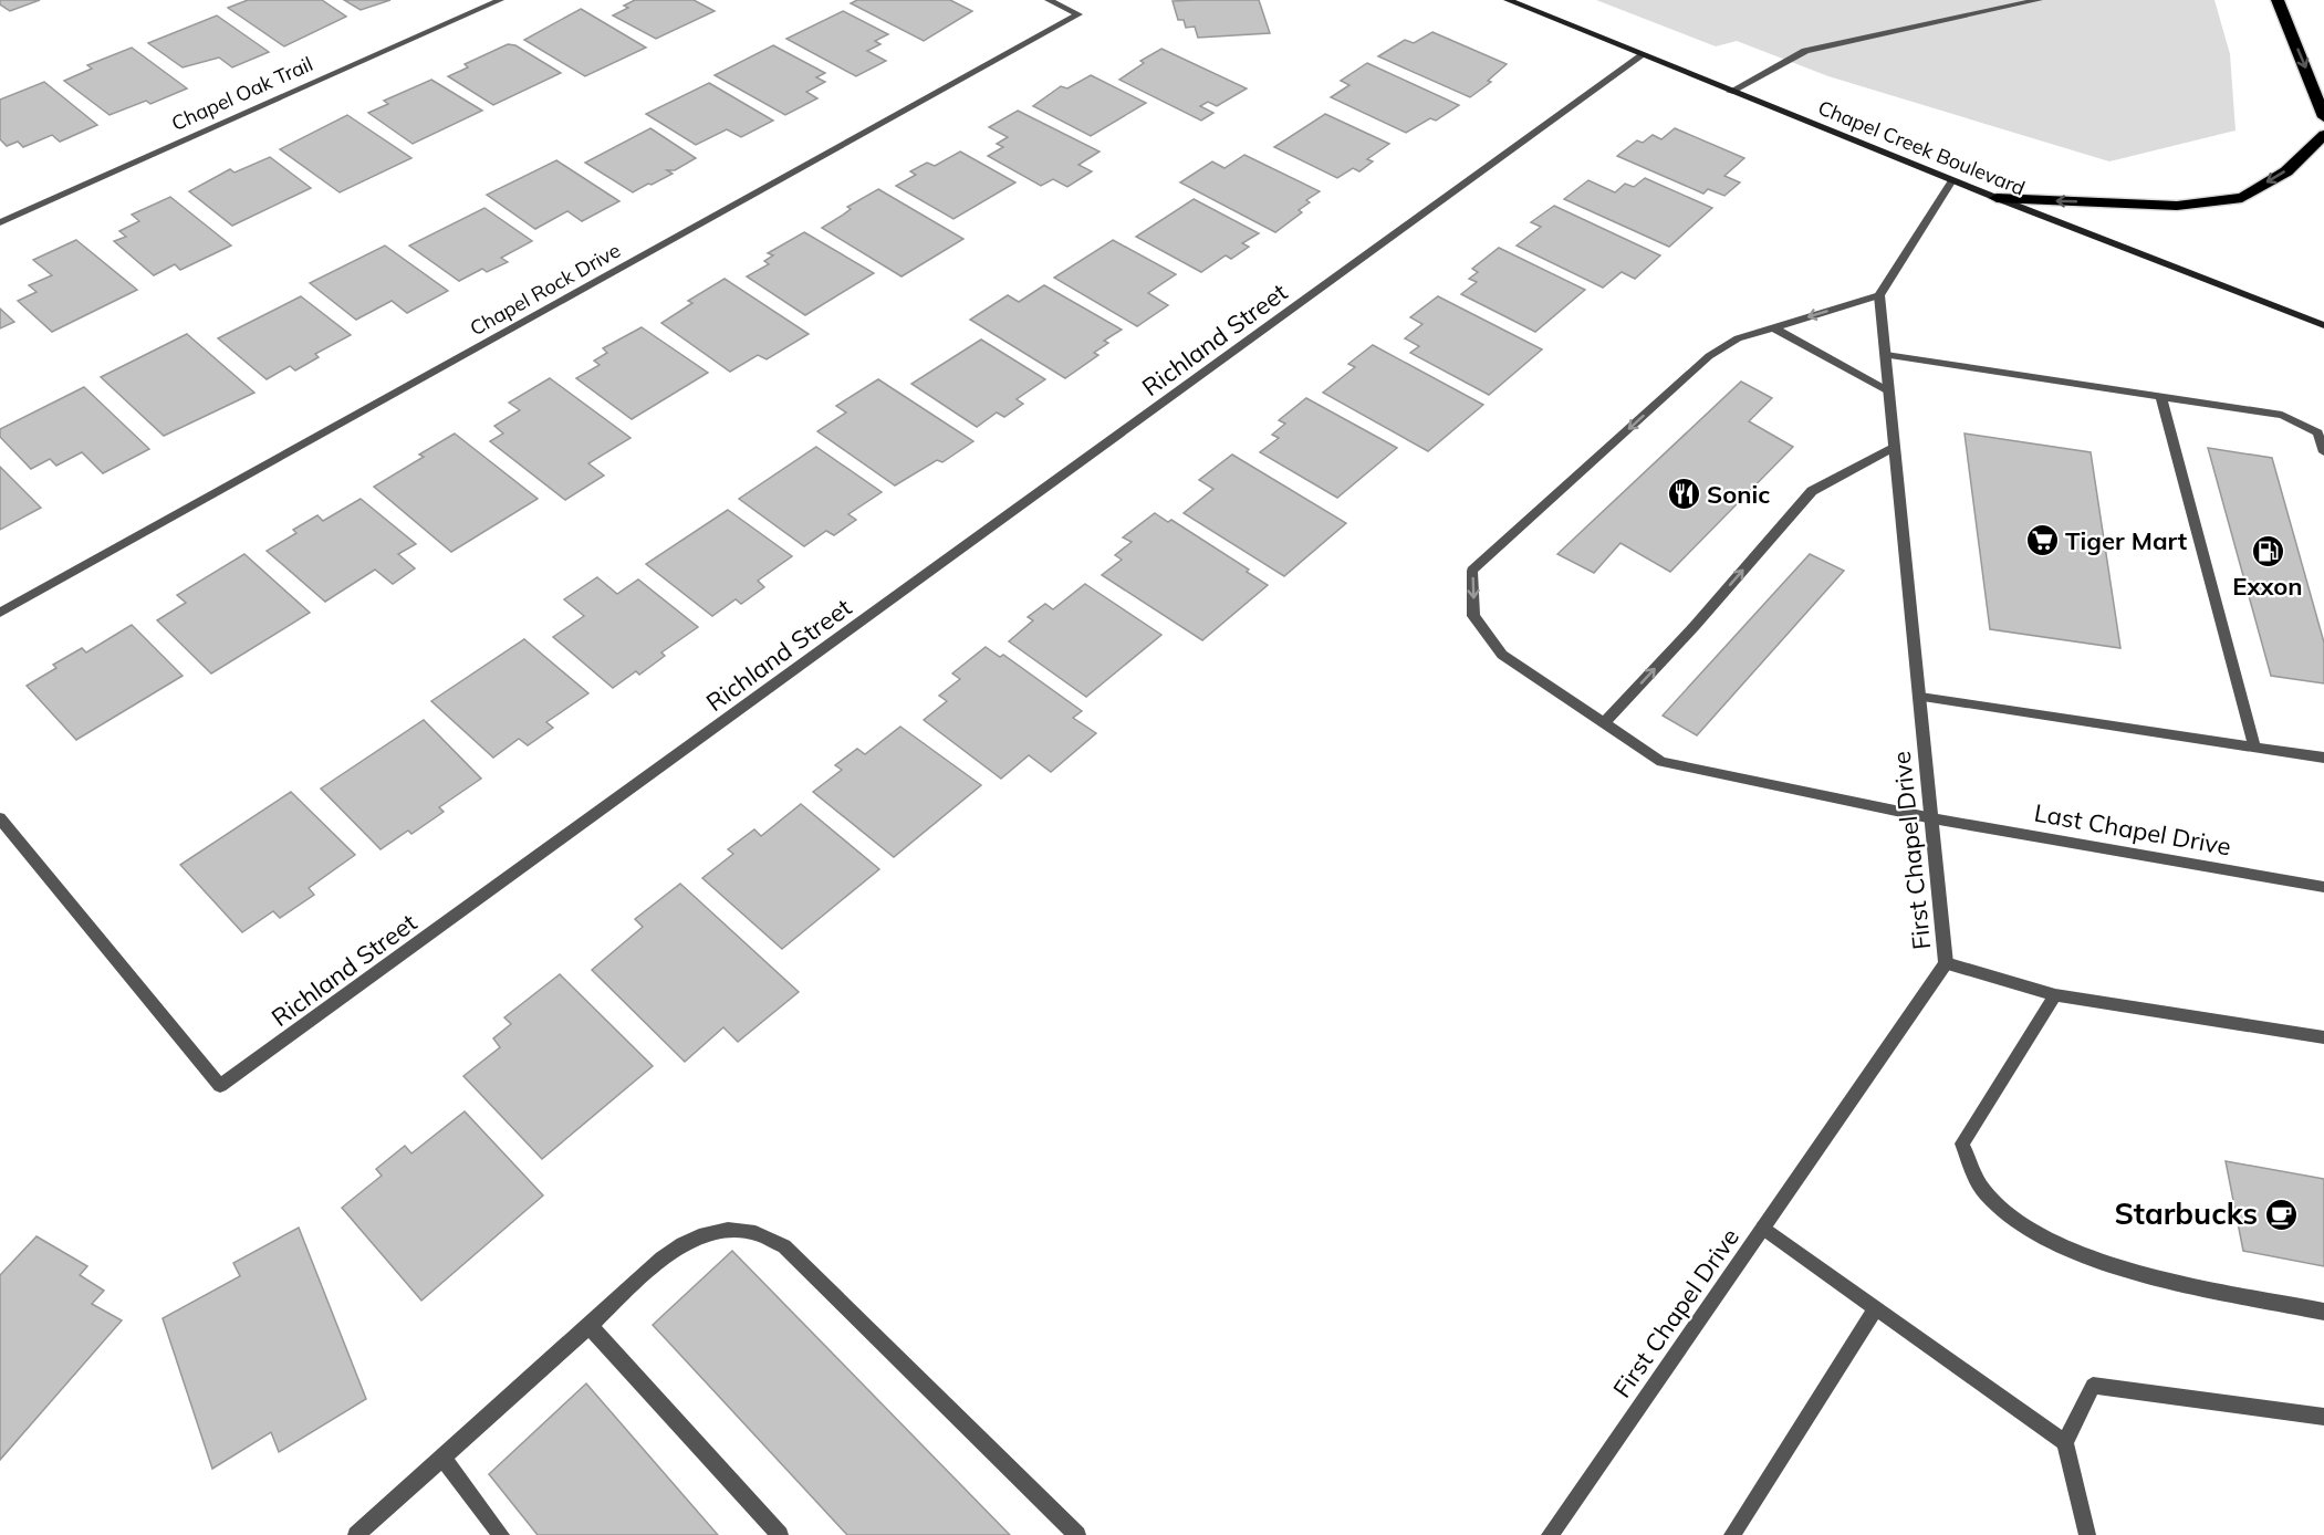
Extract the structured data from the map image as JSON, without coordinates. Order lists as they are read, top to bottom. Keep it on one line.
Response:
{"streets":{"street":["Chapel Oak Trail","Chapel Creek Boulevard","Chapel Rock Drive","Richland Street","Last Chapel Drive","First Chapel Drive"]},"crossings":[["Chapel Creek Boulevard","Richland Street"],["Last Chapel Drive","First Chapel Drive"]],"places":{"restaurant":["Sonic"],"supermarket":["Tiger Mart"],"fuel station":["Exxon"],"cafe":["Starbucks"]}}
